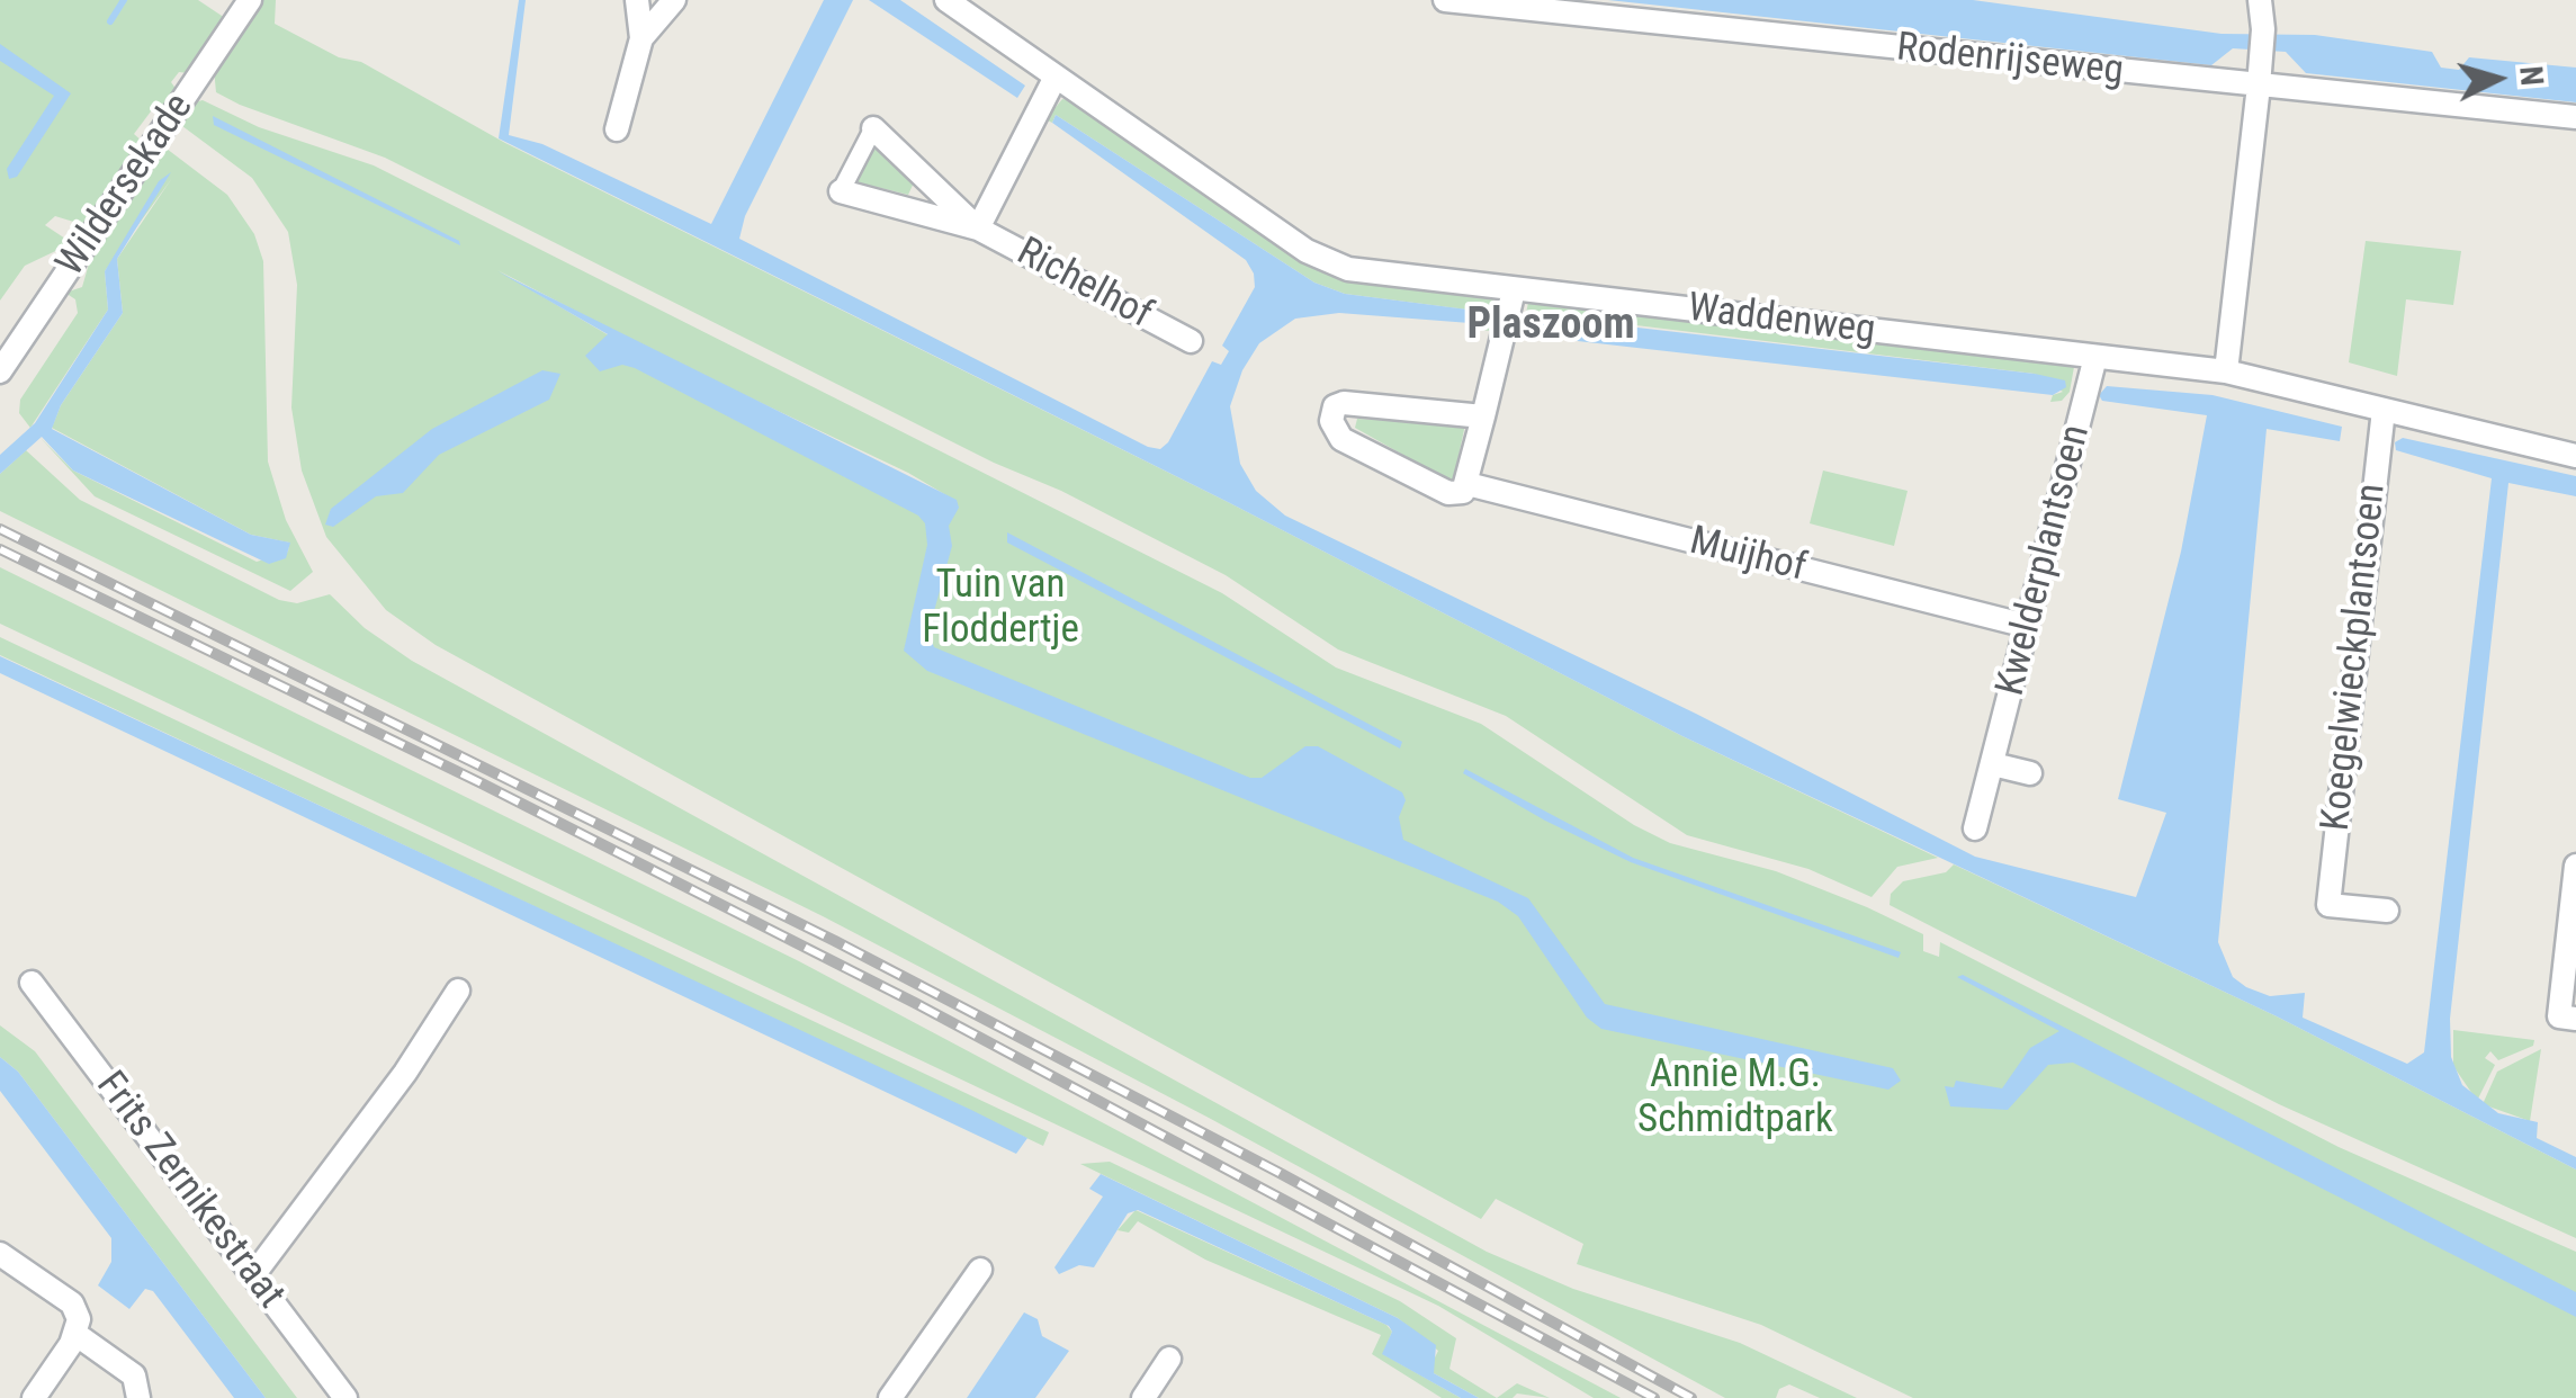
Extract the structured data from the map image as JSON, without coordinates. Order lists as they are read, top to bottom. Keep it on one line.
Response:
{"streets":{"street":["Rodenrijseweg","Wildersekade","Richelhof","Waddenweg","Muijhof","Kwelderplantsoen","Koegelwieckplantsoen","Frits Zernikestraat"]},"crossings":[["Richelhof","Waddenweg"],["Waddenweg","Kwelderplantsoen"],["Waddenweg","Koegelwieckplantsoen"],["Muijhof","Kwelderplantsoen"]],"districts":["Plaszoom"],"parks":["Tuin van Floddertje","Annie M.G. Schmidtpark"],"north":"right"}
